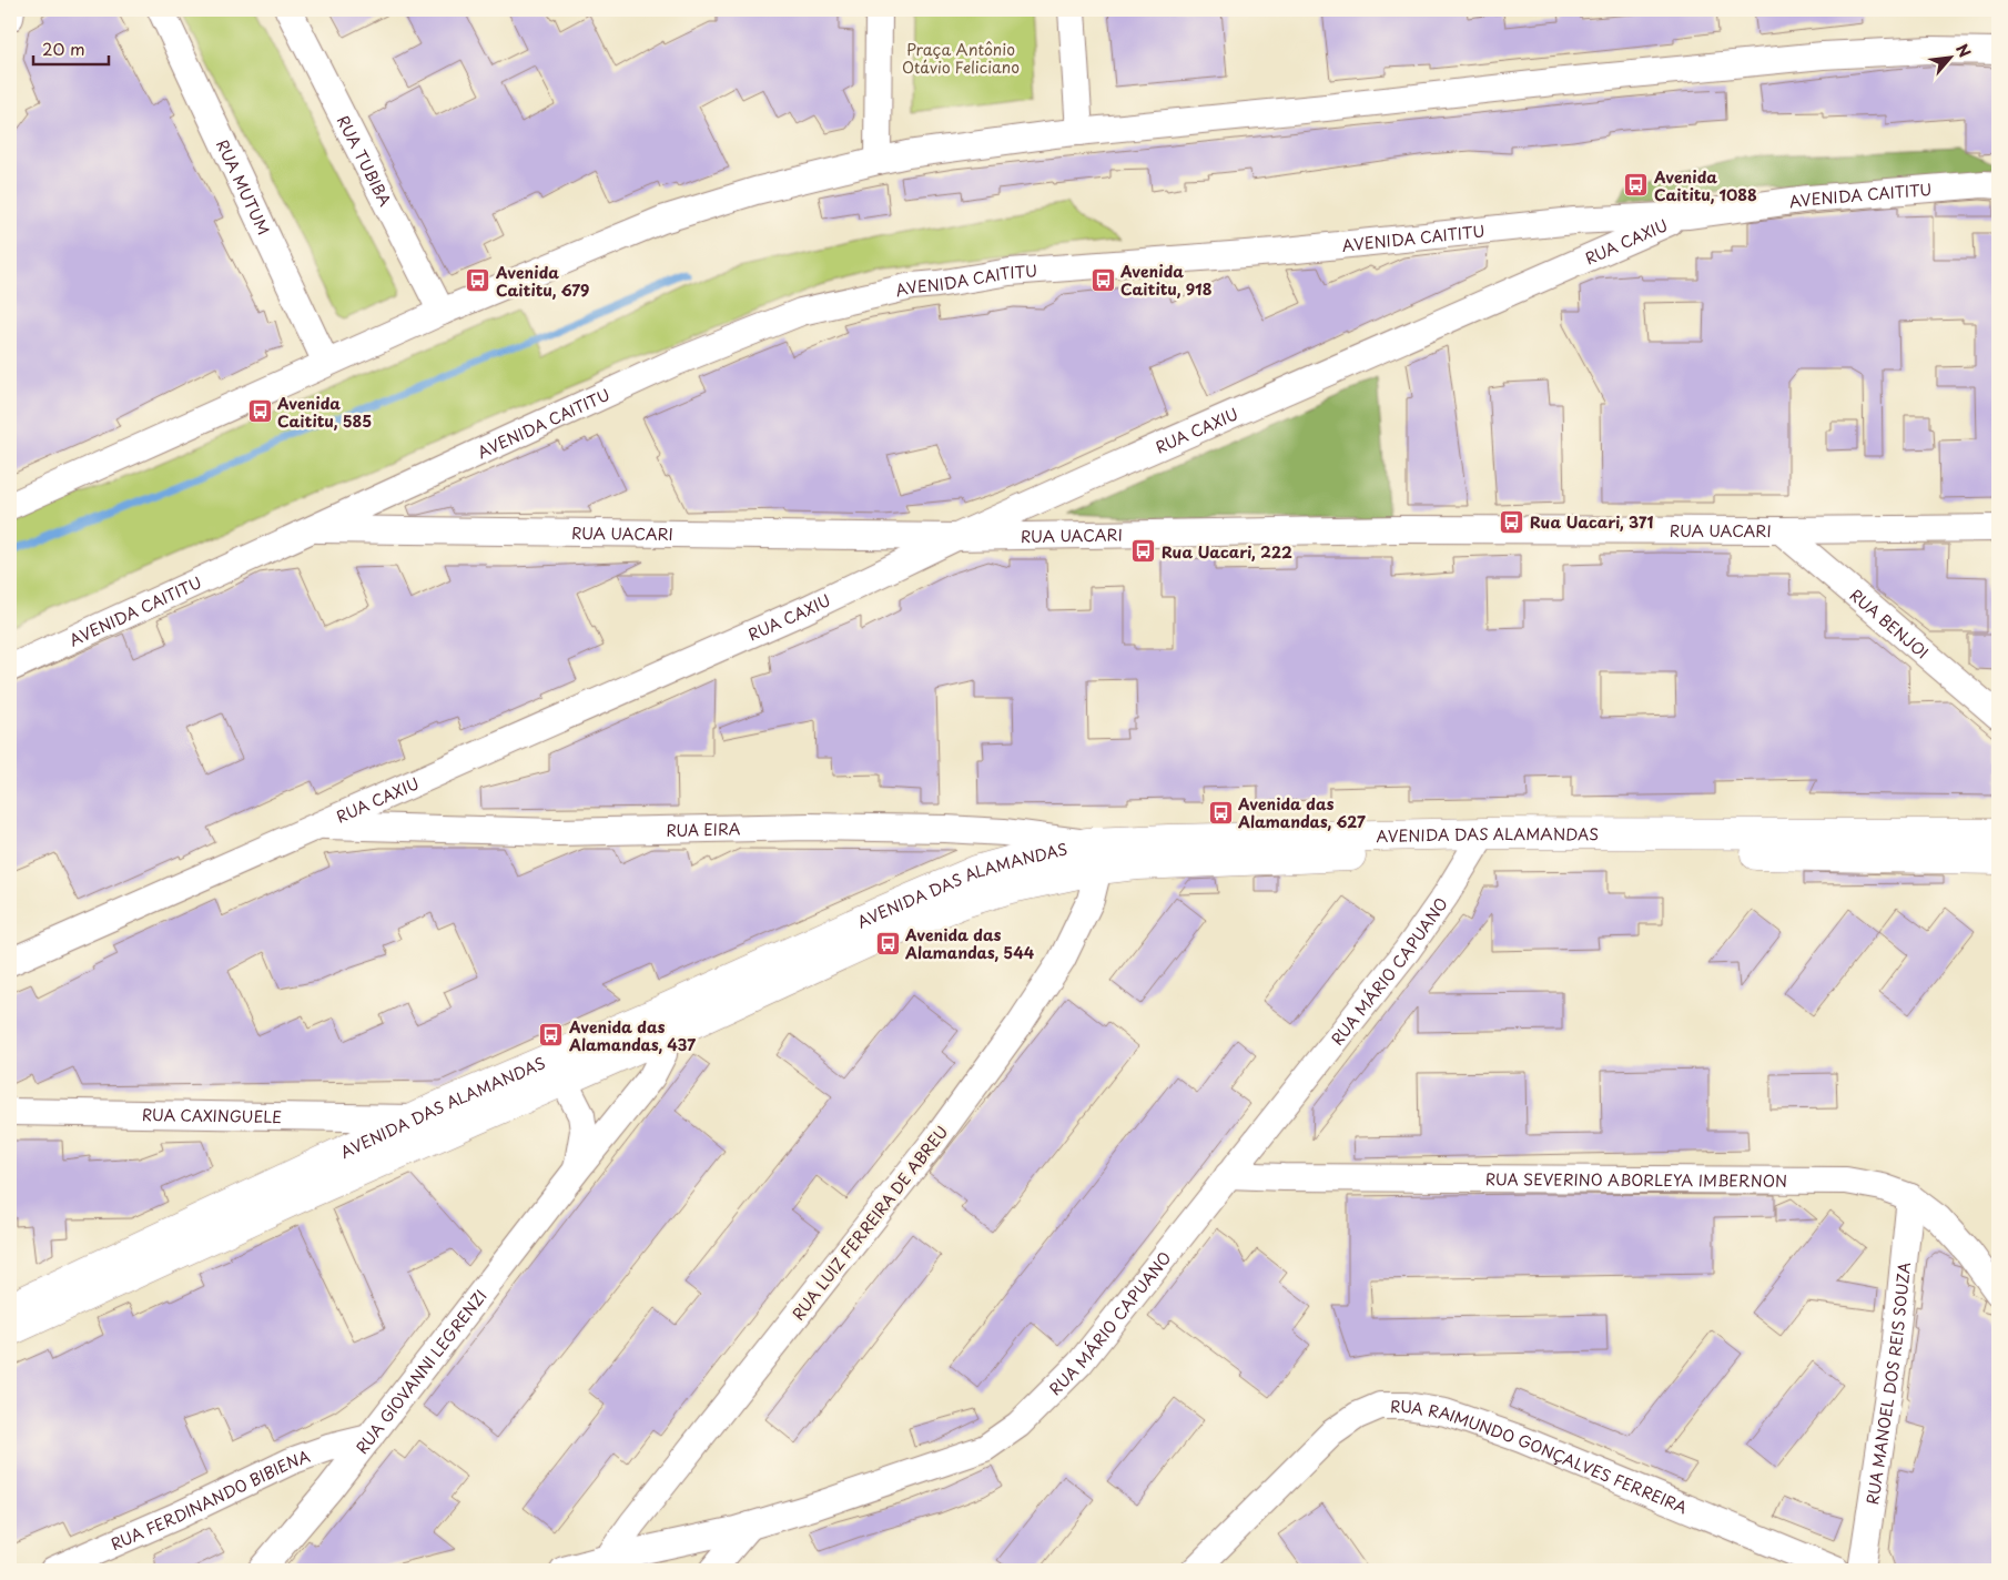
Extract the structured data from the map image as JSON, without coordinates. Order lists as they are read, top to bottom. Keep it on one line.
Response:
{"streets":{"street":["RUA TUBIBA","RUA MUTUM","AVENIDA CAITITU","RUA CAXIU","RUA UACARI","RUA BENJOI","RUA EIRA","AVENIDA DAS ALAMANDAS","RUA MÁRIO CAPUANO","RUA CAXINGUELE","RUA SEVERINO ABORLEYA IMBERNON","RUA LUIZ FERREIRA DE ABREU","RUA GIOVANNI LEGRENZI","RUA MANOEL DOS REIS SOUZA","RUA RAIMUNDO GONÇALVES FERREIRA","RUA FERDINANDO BIBIENA"]},"crossings":[["AVENIDA CAITITU","RUA CAXIU"],["AVENIDA CAITITU","RUA UACARI"],["RUA CAXIU","RUA UACARI"],["RUA CAXIU","RUA EIRA"],["RUA UACARI","RUA BENJOI"],["RUA EIRA","AVENIDA DAS ALAMANDAS"],["RUA EIRA","RUA LUIZ FERREIRA DE ABREU"],["AVENIDA DAS ALAMANDAS","RUA MÁRIO CAPUANO"],["AVENIDA DAS ALAMANDAS","RUA CAXINGUELE"],["AVENIDA DAS ALAMANDAS","RUA LUIZ FERREIRA DE ABREU"],["AVENIDA DAS ALAMANDAS","RUA GIOVANNI LEGRENZI"],["RUA MÁRIO CAPUANO","RUA SEVERINO ABORLEYA IMBERNON"],["RUA MÁRIO CAPUANO","RUA LUIZ FERREIRA DE ABREU"],["RUA SEVERINO ABORLEYA IMBERNON","RUA MANOEL DOS REIS SOUZA"],["RUA GIOVANNI LEGRENZI","RUA FERDINANDO BIBIENA"]],"parks":["Praça Antônio Otávio Feliciano"],"places":{"bus stop":["Avenida Caititu, 1088","Avenida Caititu, 918","Avenida Caititu, 679","Avenida Caititu, 585","Rua Uacari, 371","Rua Uacari, 222","Avenida das Alamandas, 627","Avenida das Alamandas, 544","Avenida das Alamandas, 437"]},"scale_bar":"20 m","north":"top right"}
